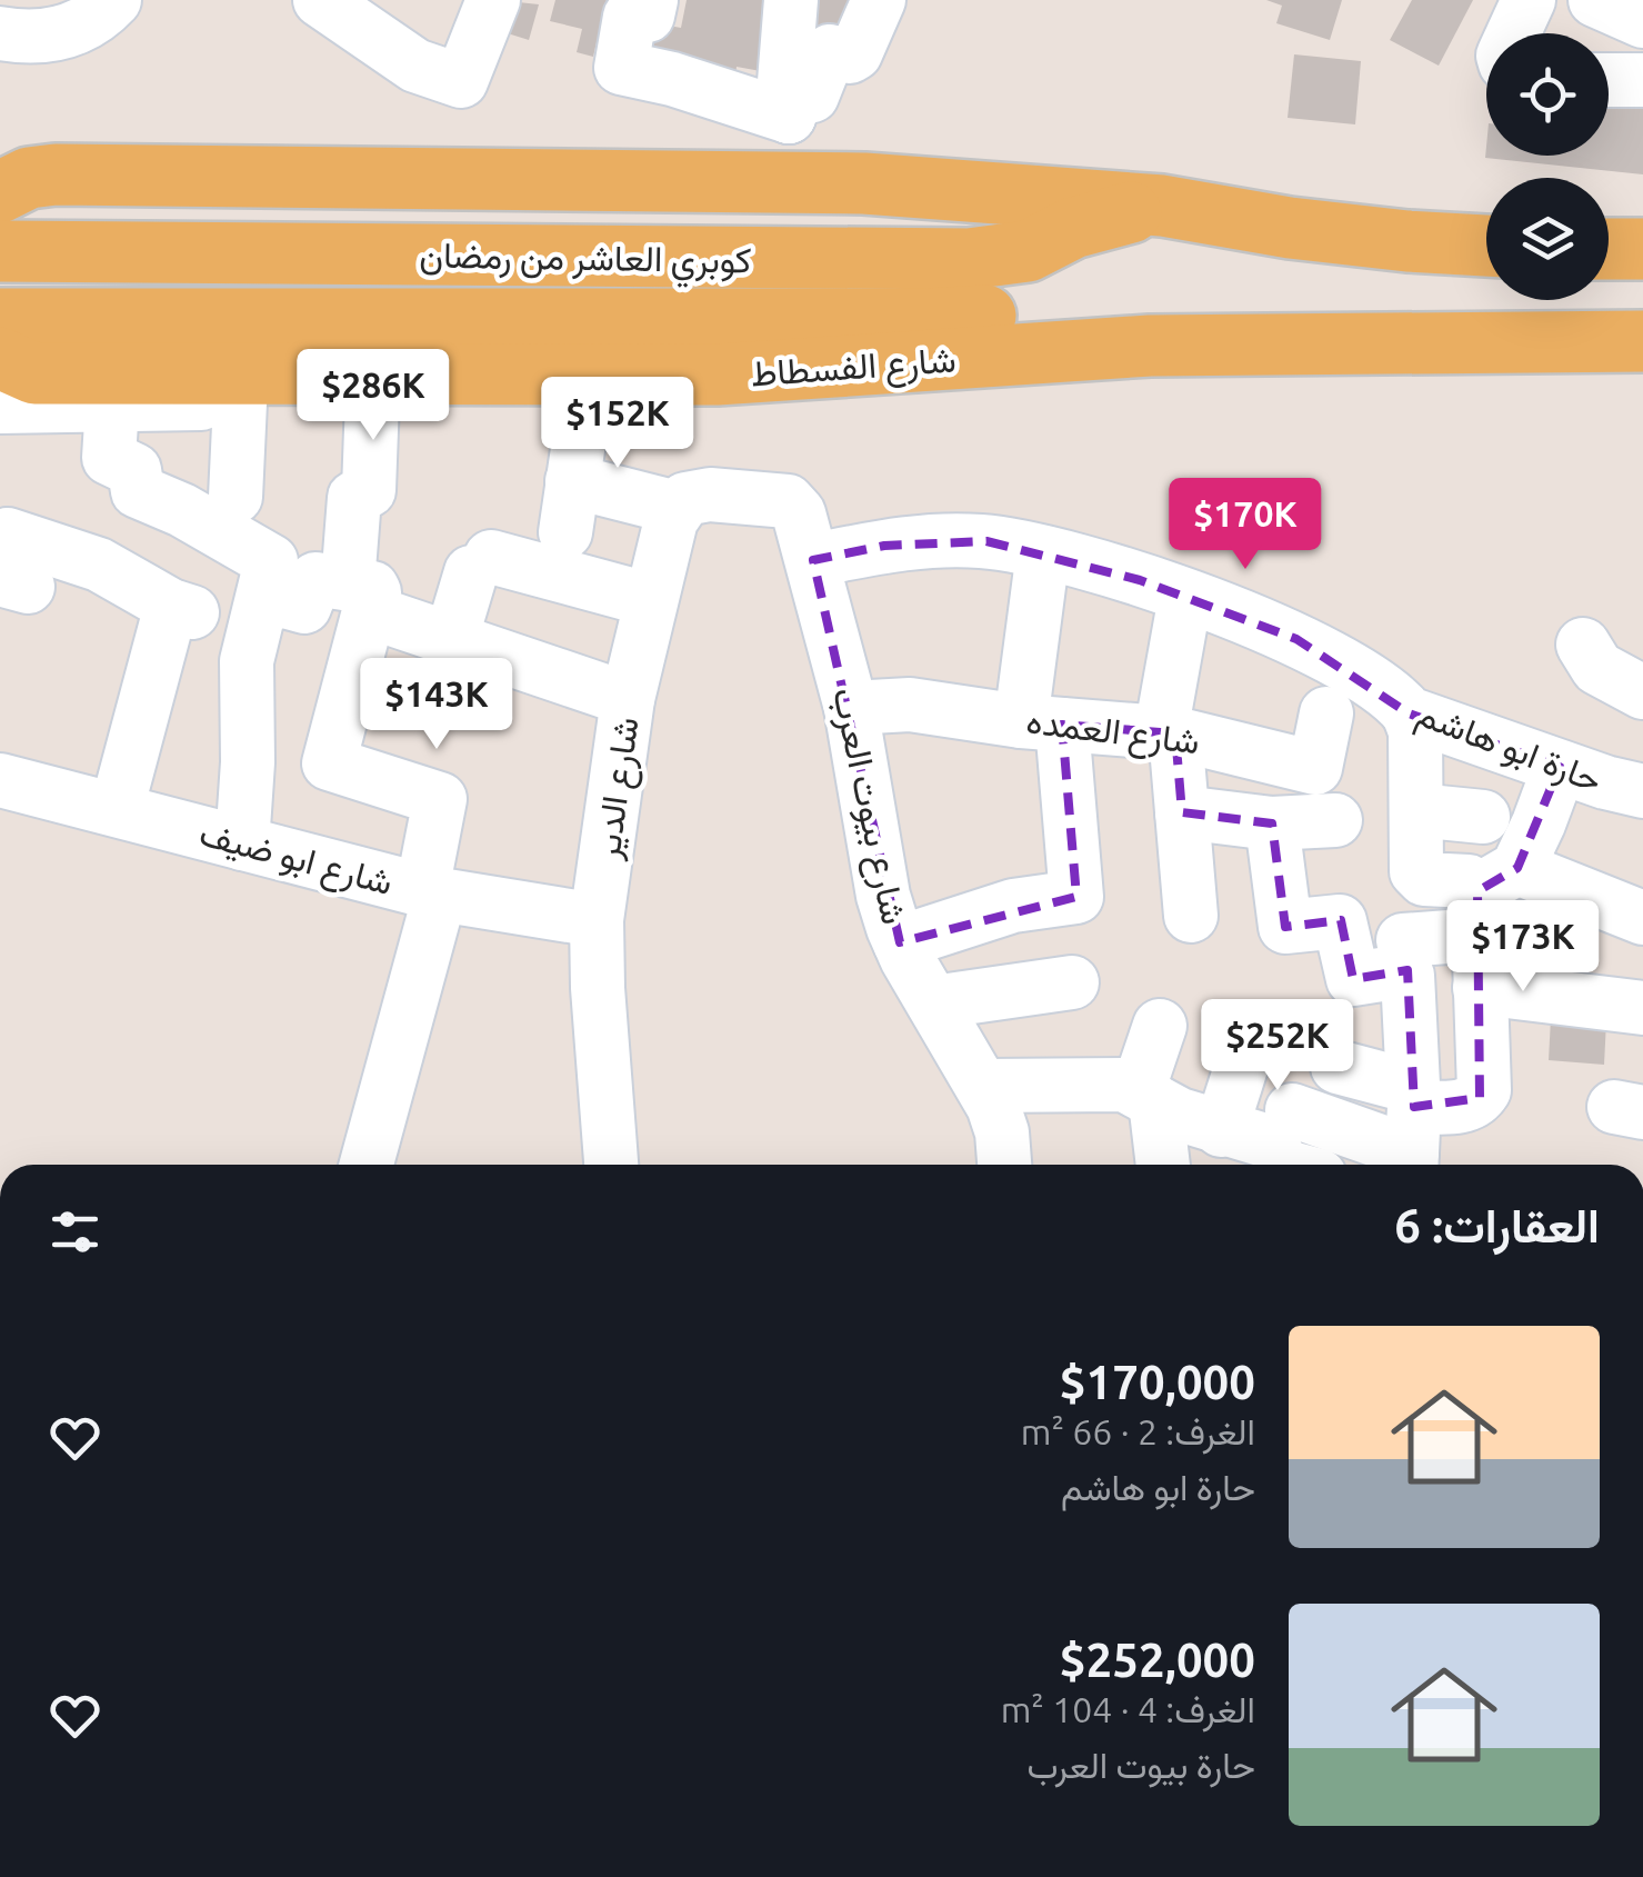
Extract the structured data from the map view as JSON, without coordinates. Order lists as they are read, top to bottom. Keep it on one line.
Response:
{"streets":{"main road":["كوبري العاشر من رمضان","شارع الفسطاط"],"street":["شارع العمده","حارة ابو هاشم","شارع الدير","شارع بيوت العرب","شارع ابو ضيف"]},"crossings":[["كوبري العاشر من رمضان","شارع الفسطاط"],["شارع العمده","شارع بيوت العرب"],["حارة ابو هاشم","شارع بيوت العرب"],["شارع الدير","شارع بيوت العرب"],["شارع الدير","شارع ابو ضيف"]],"page":{"price":["$286K","$152K","$170K","$143K","$173K","$252K"],"heading":"العقارات: 6","list":[{"name":"$170,000","note":"الغرف: 2 · 66 m² · حارة ابو هاشم"},{"name":"$252,000","note":"الغرف: 4 · 104 m² · حارة بيوت العرب"}]}}
